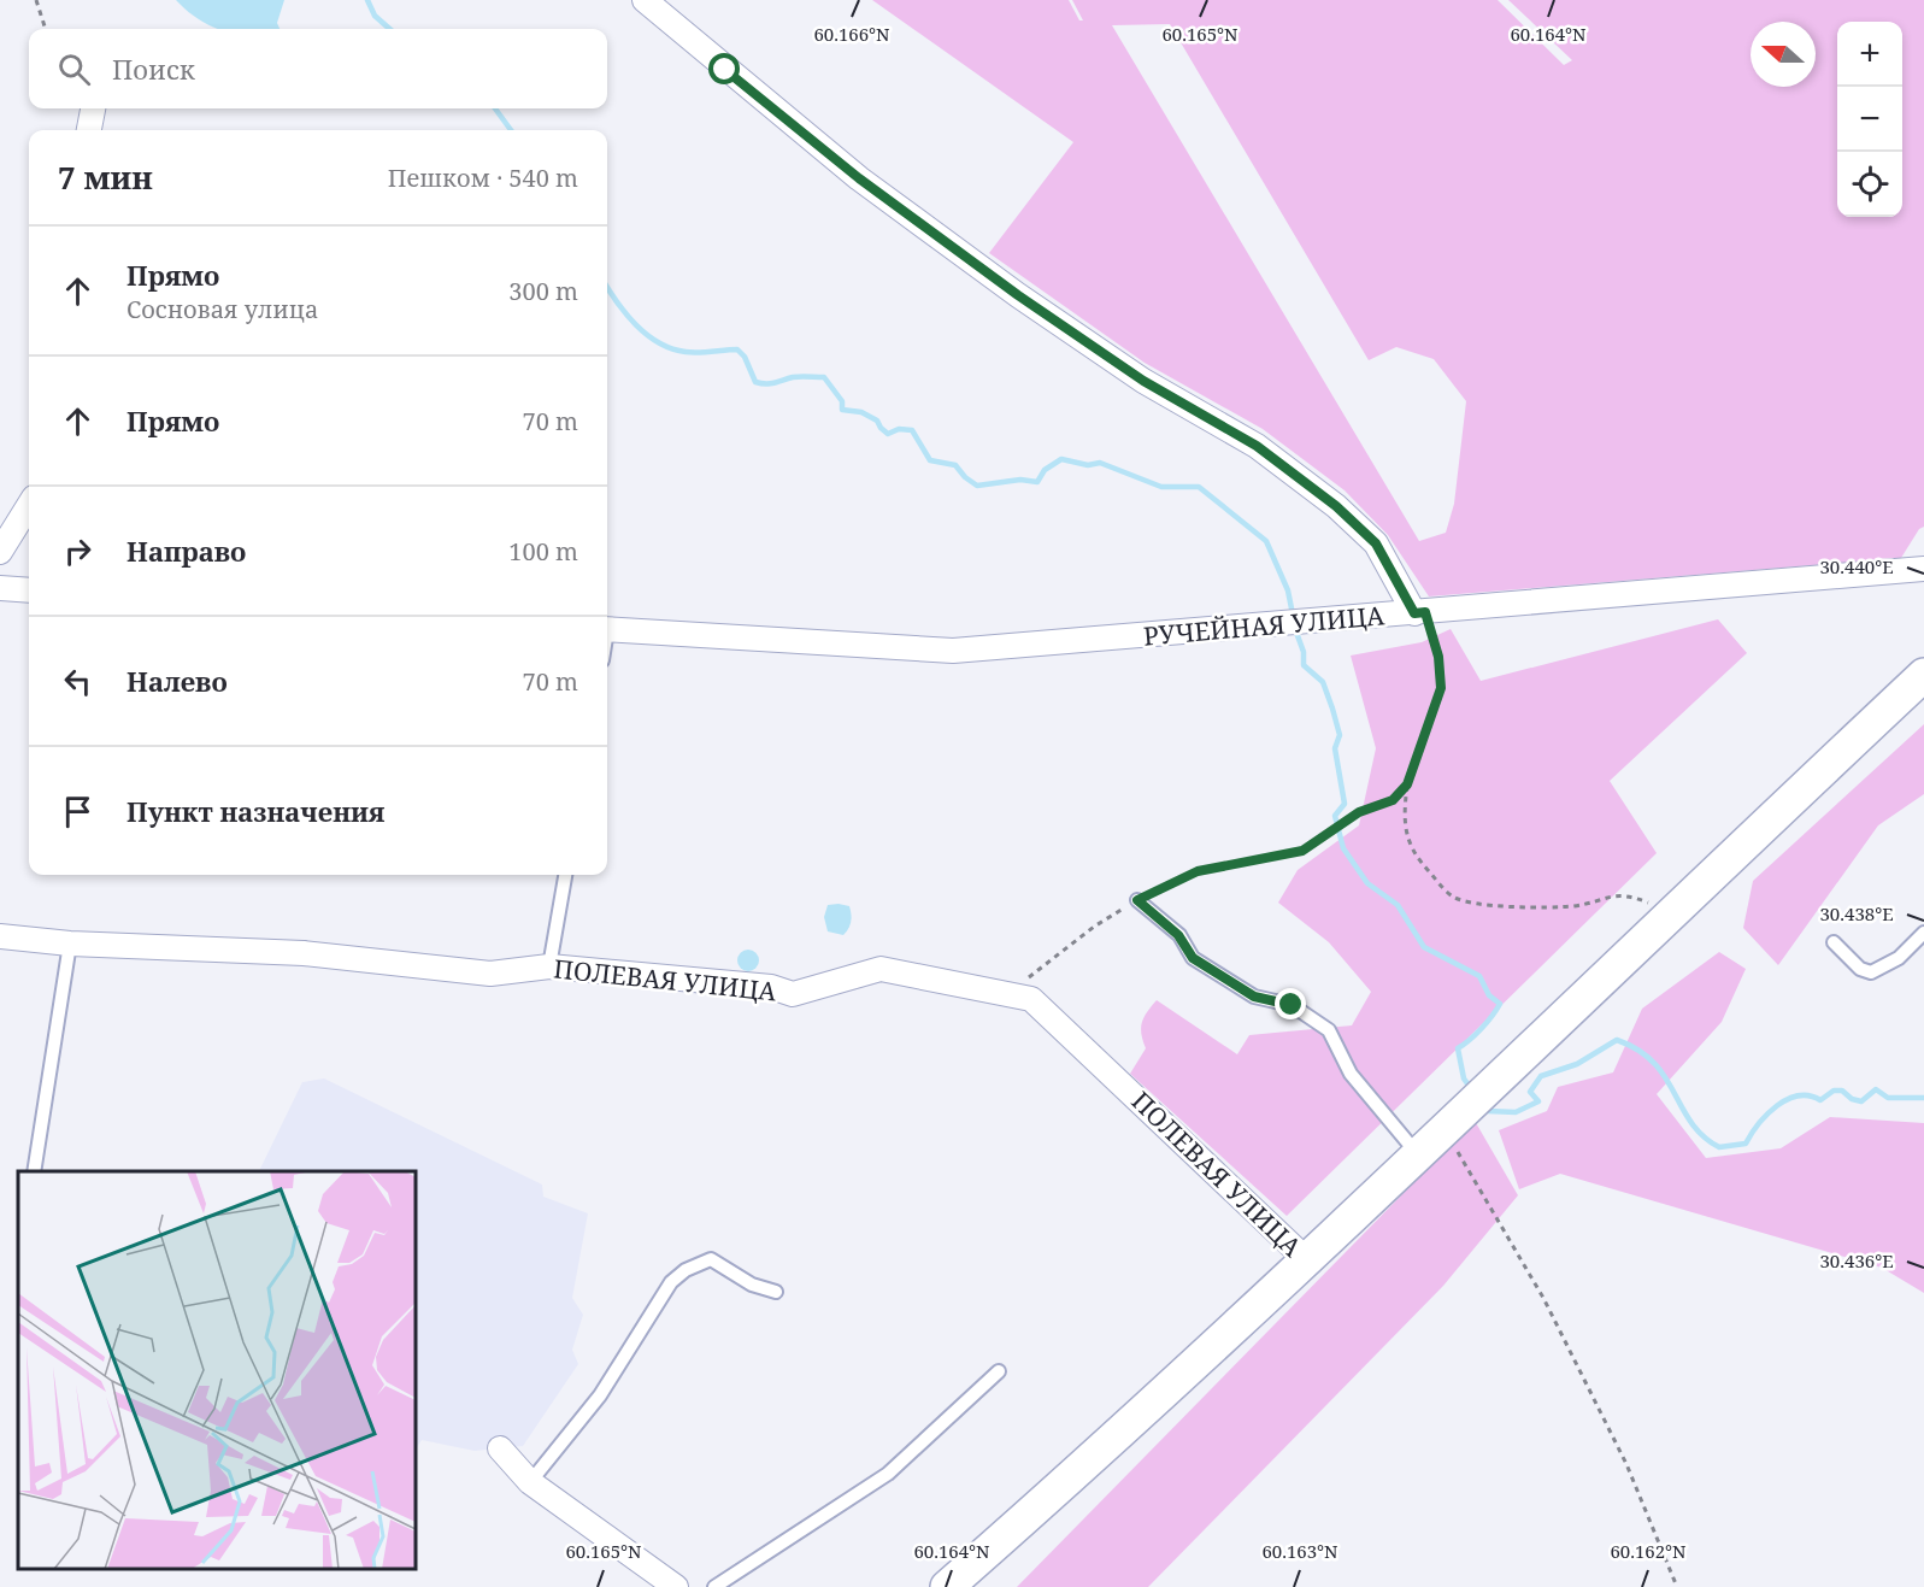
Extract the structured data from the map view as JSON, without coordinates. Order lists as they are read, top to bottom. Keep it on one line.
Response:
{"streets":{"street":["РУЧЕЙНАЯ УЛИЦА","ПОЛЕВАЯ УЛИЦА"]},"north":"left","page":{"map_buttons":["+","−"],"search":"Поиск","heading":["7 мин","Пешком · 540 m"],"list":[["Прямо","Сосновая улица","300 m"],["Прямо","70 m"],["Направо","100 m"],["Налево","70 m"],"Пункт назначения"]},"coordinates":["60.166°N","60.165°N","60.164°N","30.440°E","30.438°E","30.436°E","60.163°N","60.162°N"]}
